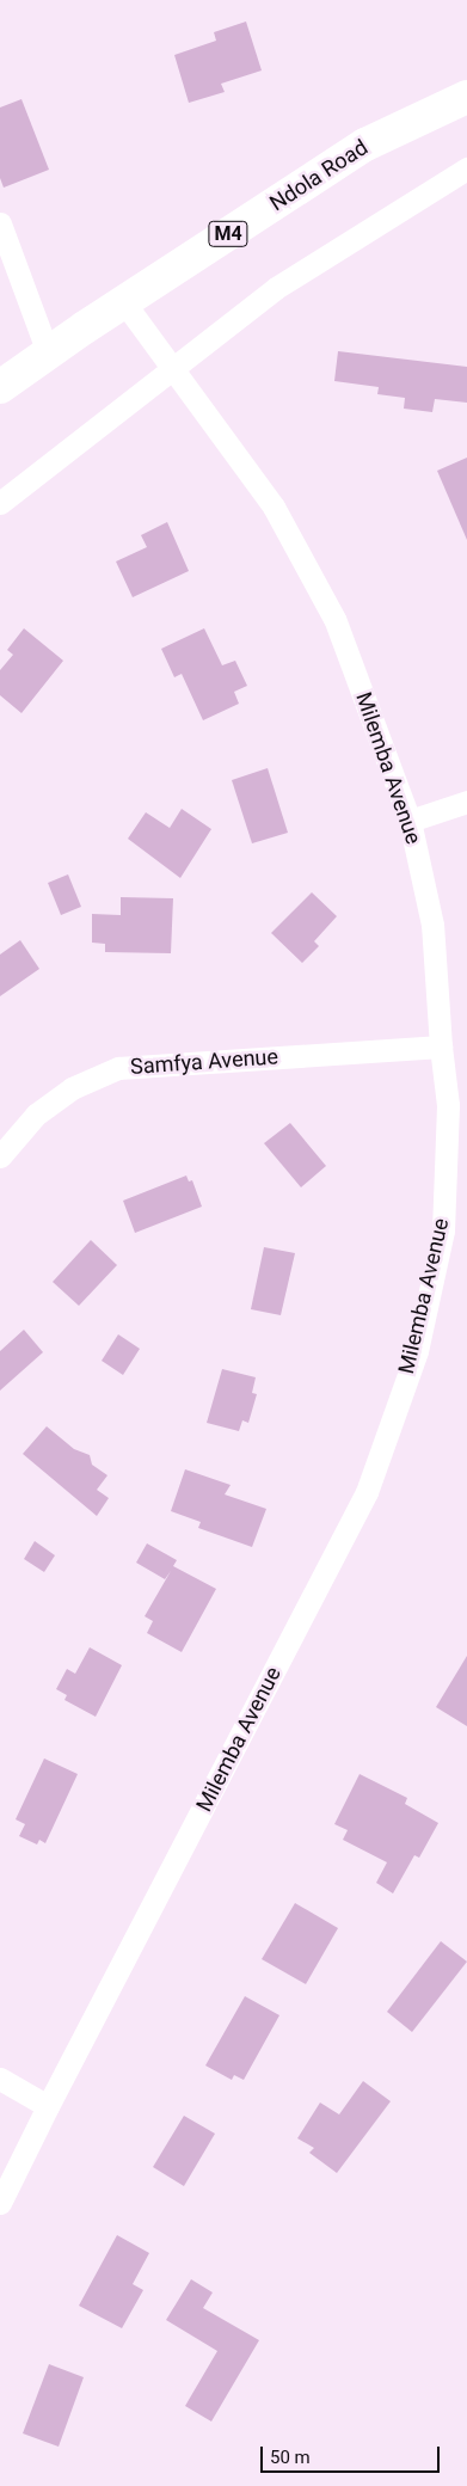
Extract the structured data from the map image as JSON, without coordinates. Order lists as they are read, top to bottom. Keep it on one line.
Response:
{"streets":{"main road":["Ndola Road","M4"],"street":["Milemba Avenue","Samfya Avenue"]},"crossings":[["Ndola Road","Milemba Avenue"],["Milemba Avenue","Samfya Avenue"]],"scale_bar":"50 m"}
